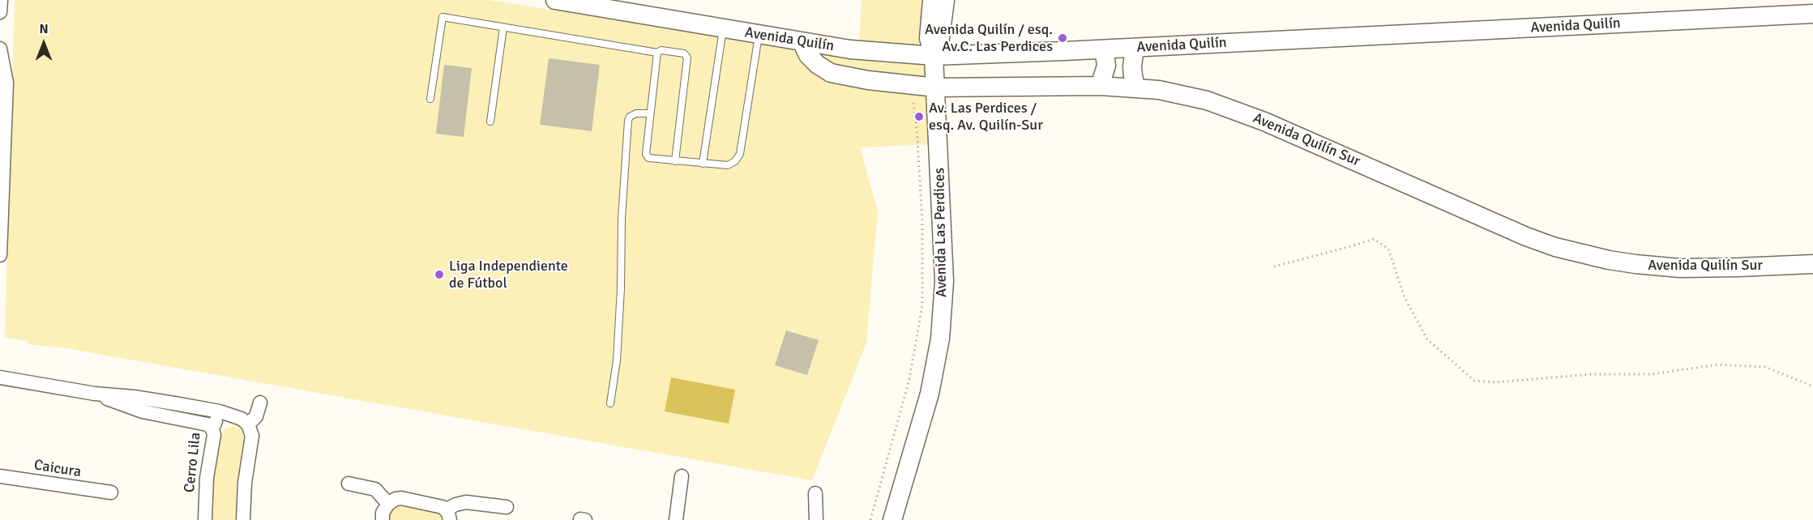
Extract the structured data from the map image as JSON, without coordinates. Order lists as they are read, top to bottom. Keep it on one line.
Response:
{"streets":{"street":["Avenida Quilín","Avenida Quilín Sur","Avenida Las Perdices","Cerro Lila","Caicura"]},"crossings":[["Avenida Quilín","Avenida Quilín Sur"],["Avenida Quilín","Avenida Las Perdices"],["Avenida Quilín Sur","Avenida Las Perdices"]],"places":["Avenida Quilín / esq. Av.C. Las Perdices","Av. Las Perdices / esq. Av. Quilín-Sur","Liga Independiente de Fútbol"],"north":"top"}
